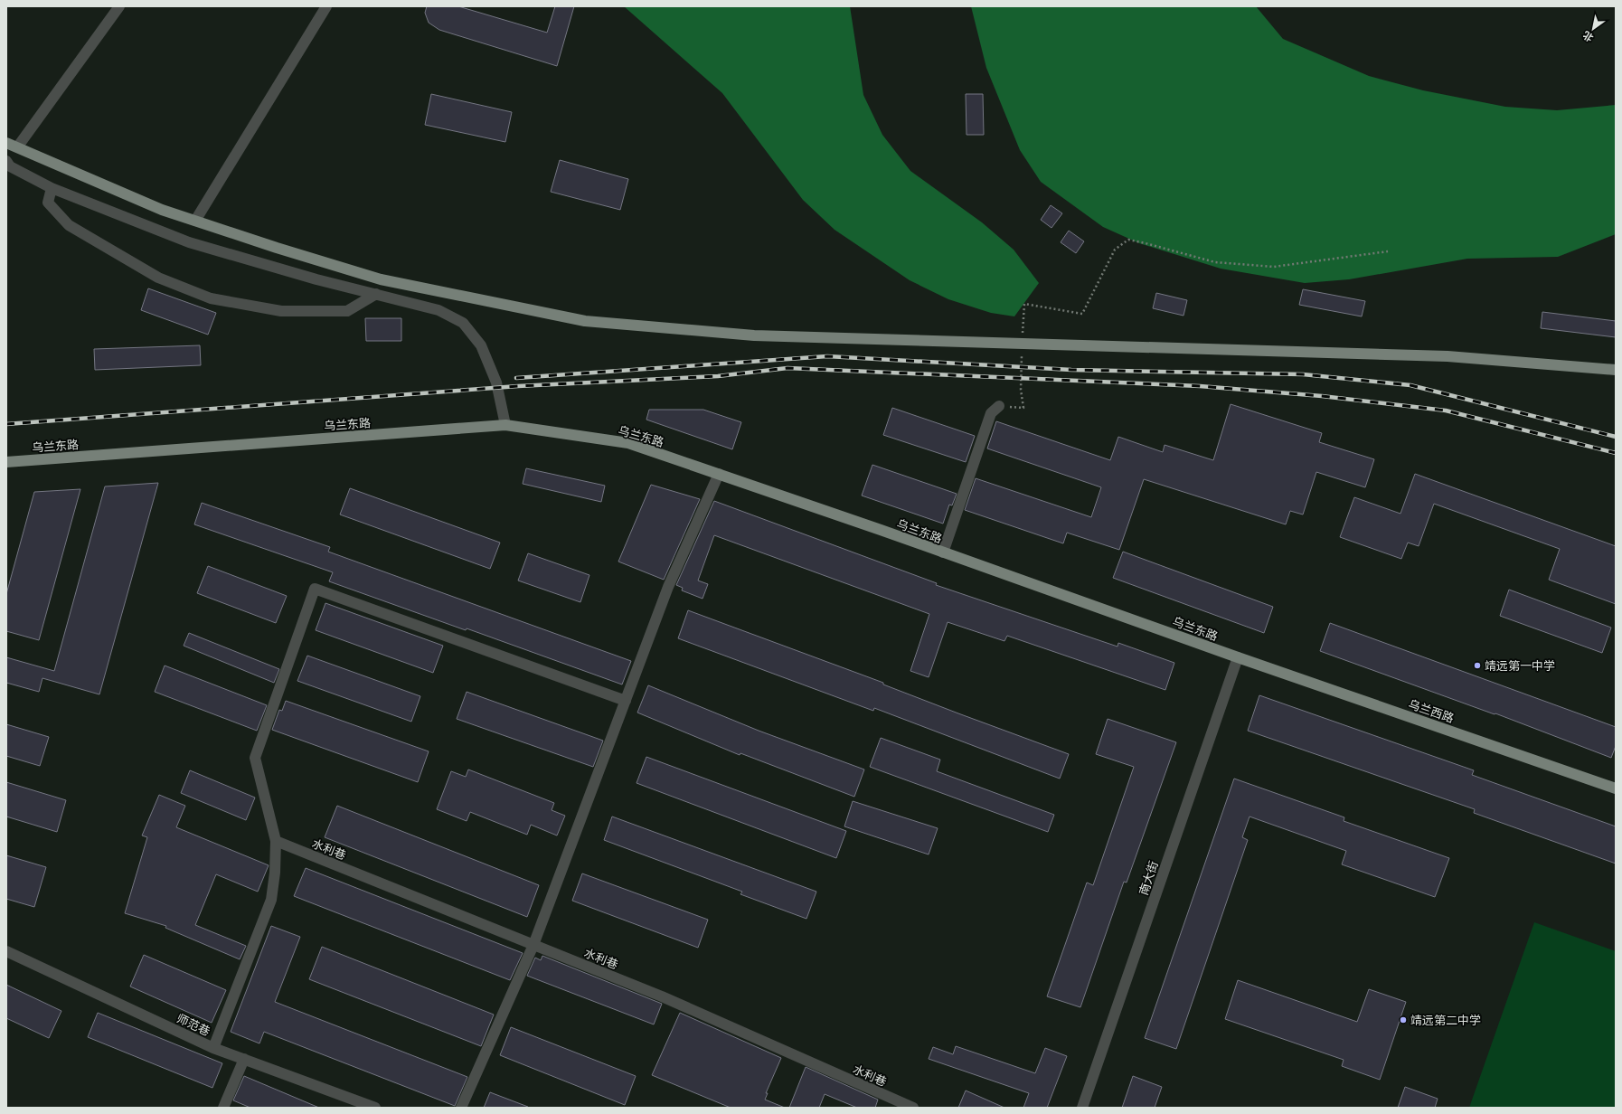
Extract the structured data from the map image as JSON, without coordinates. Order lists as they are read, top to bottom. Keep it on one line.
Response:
{"streets":{"main road":["乌兰东路","乌兰西路"],"street":["水利巷","南大街","师范巷"]},"crossings":[["乌兰东路","乌兰西路"],["乌兰东路","南大街"],["乌兰西路","南大街"]],"places":["靖远第一中学","靖远第二中学"],"north":"bottom left"}
